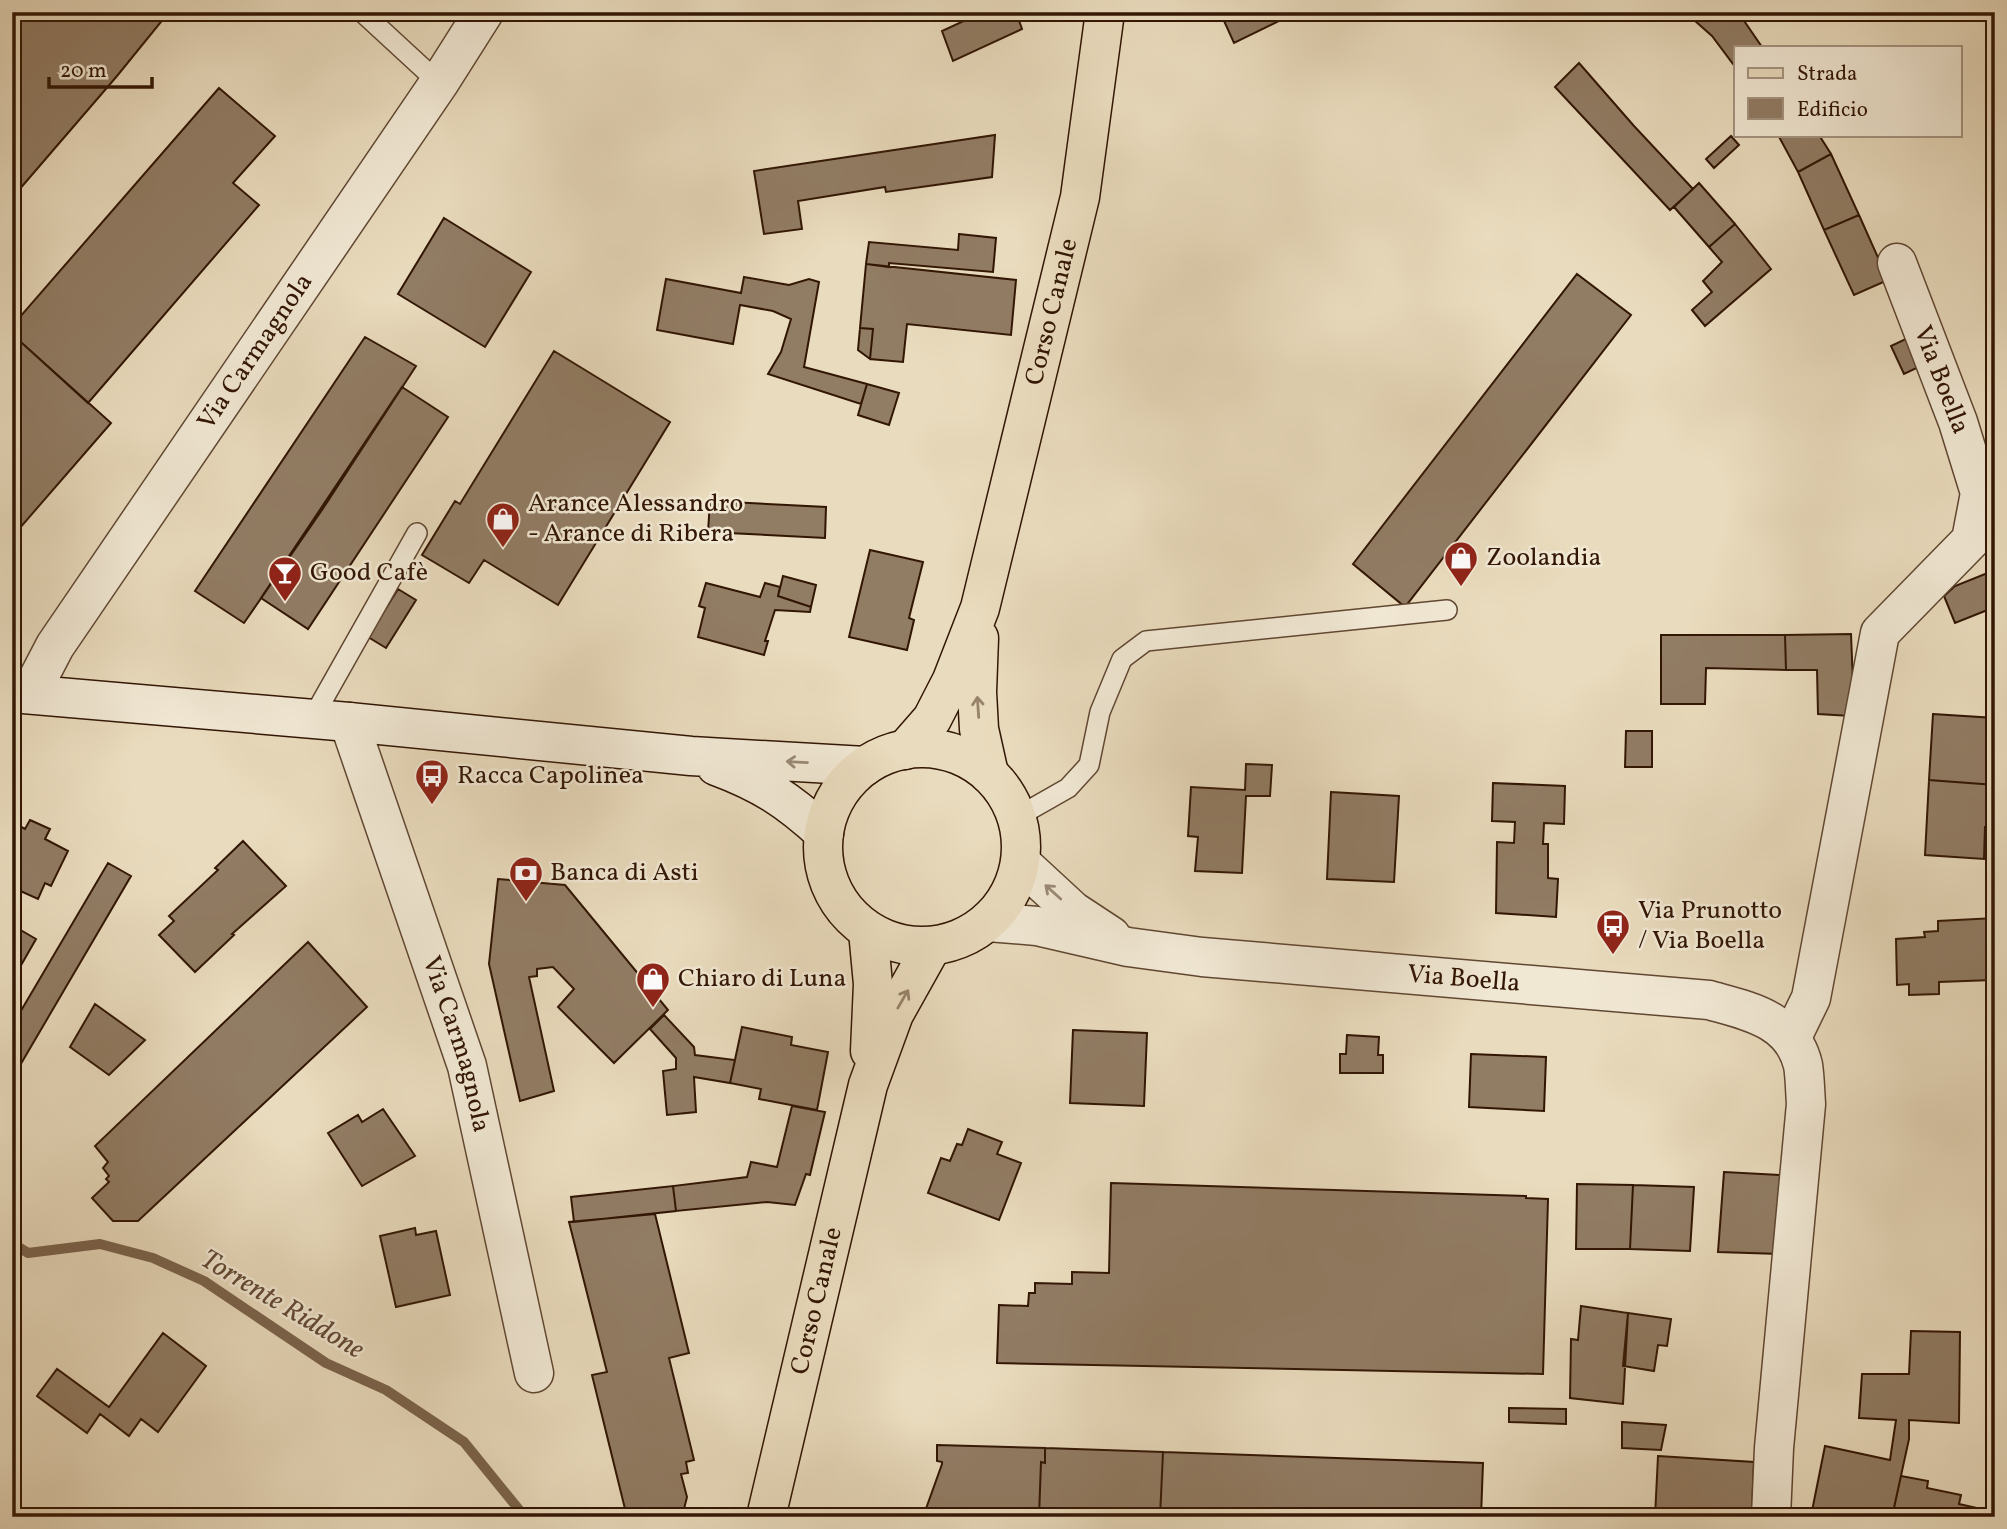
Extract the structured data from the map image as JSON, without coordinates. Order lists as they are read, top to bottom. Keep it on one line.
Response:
{"streets":{"main road":["Corso Canale"],"street":["Via Carmagnola","Via Boella"]},"crossings":[["Corso Canale","Via Carmagnola"],["Corso Canale","Via Boella"],["Via Carmagnola","Via Boella"]],"water":["Torrente Riddone"],"places":{"shop":["Arance Alessandro - Arance di Ribera","Zoolandia","Chiaro di Luna"],"bar":["Good Cafè"],"bus stop":["Racca Capolinea","Via Prunotto / Via Boella"],"bank":["Banca di Asti"]},"legend":["Strada","Edificio"],"scale_bar":"20 m"}
